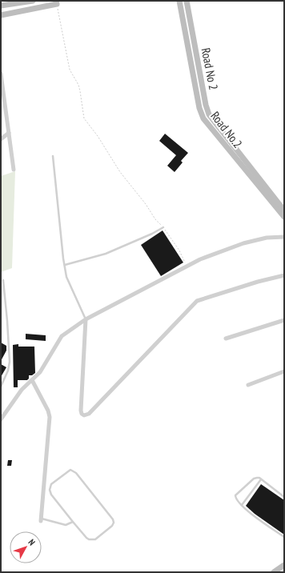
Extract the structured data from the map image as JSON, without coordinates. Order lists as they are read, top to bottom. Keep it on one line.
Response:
{"streets":{"street":["Road No 2","Road No.2"]},"north":"top right"}
